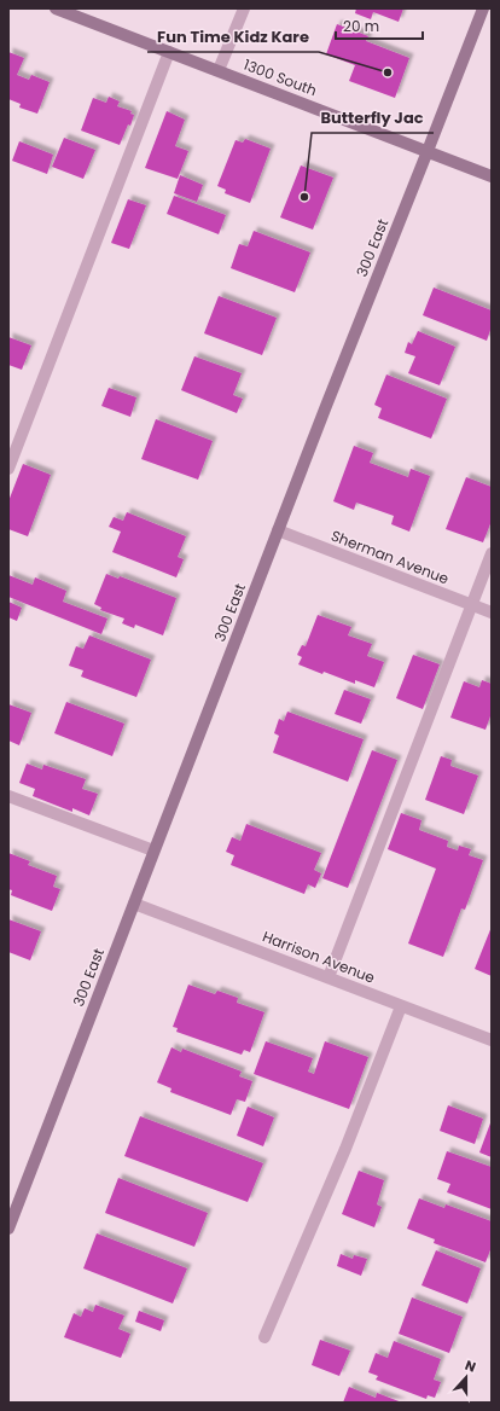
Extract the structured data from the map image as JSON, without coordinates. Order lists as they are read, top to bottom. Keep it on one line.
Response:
{"streets":{"street":["1300 South","300 East","Sherman Avenue","Harrison Avenue"]},"crossings":[["1300 South","300 East"],["300 East","Sherman Avenue"],["300 East","Harrison Avenue"]],"places":["Fun Time Kidz Kare","Butterfly Jac"],"scale_bar":"20 m","north":"top"}
